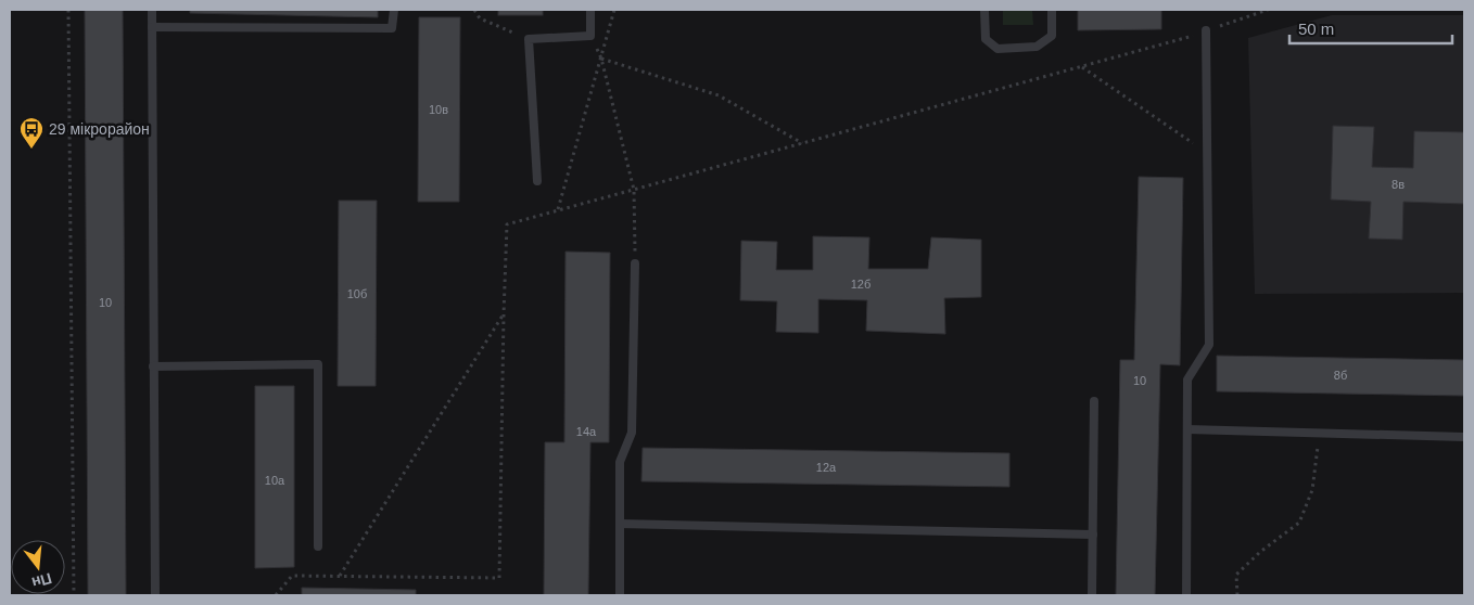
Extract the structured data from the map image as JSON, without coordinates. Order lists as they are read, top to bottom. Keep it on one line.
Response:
{"places":{"bus stop":["29 мікрорайон"]},"house_numbers":["10в","8в","12б","10б","10","8б","10","14а","12а","10а"],"scale_bar":"50 m","north":"bottom"}
